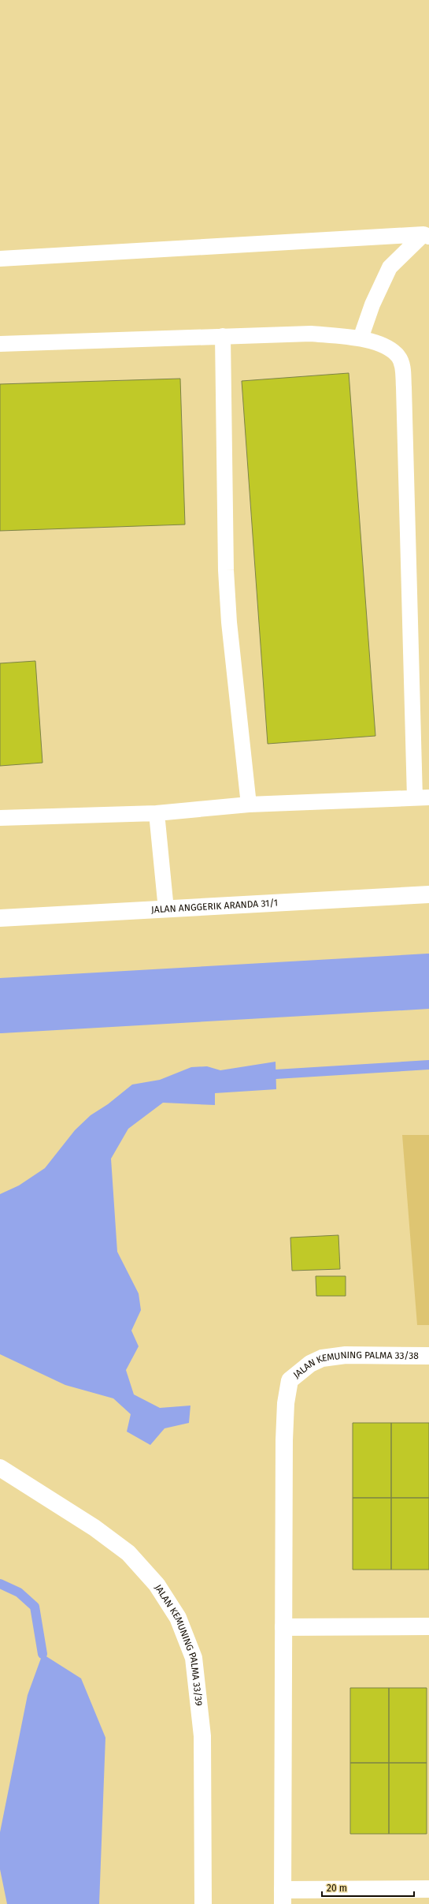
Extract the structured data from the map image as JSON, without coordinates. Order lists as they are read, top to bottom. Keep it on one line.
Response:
{"streets":{"street":["JALAN ANGGERIK ARANDA 31/1","JALAN KEMUNING PALMA 33/38","JALAN KEMUNING PALMA 33/39"]},"scale_bar":"20 m"}
